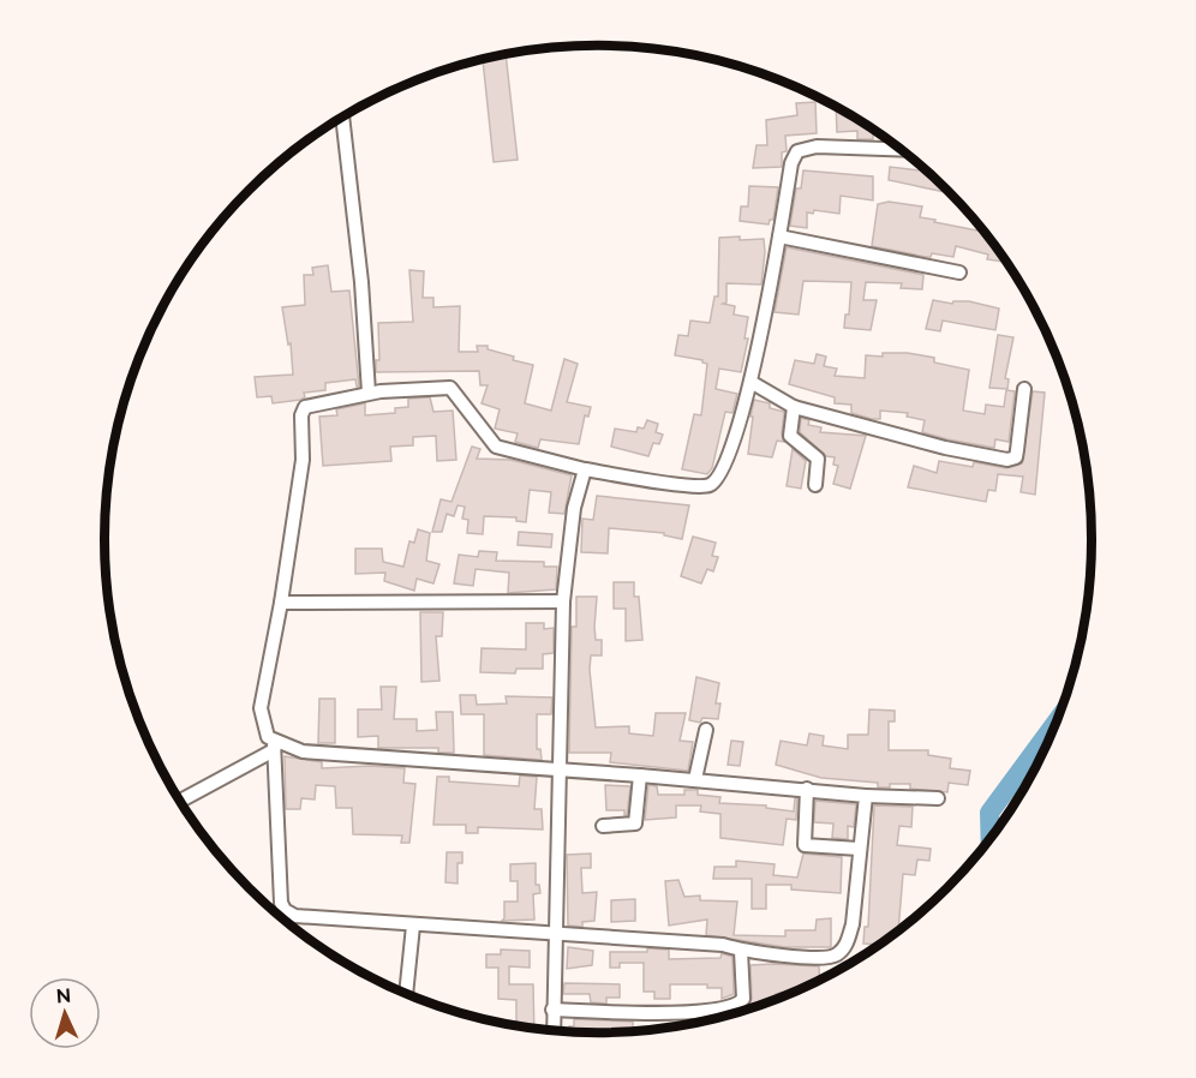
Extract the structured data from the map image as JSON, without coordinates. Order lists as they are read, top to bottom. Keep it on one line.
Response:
{"north":"top"}
